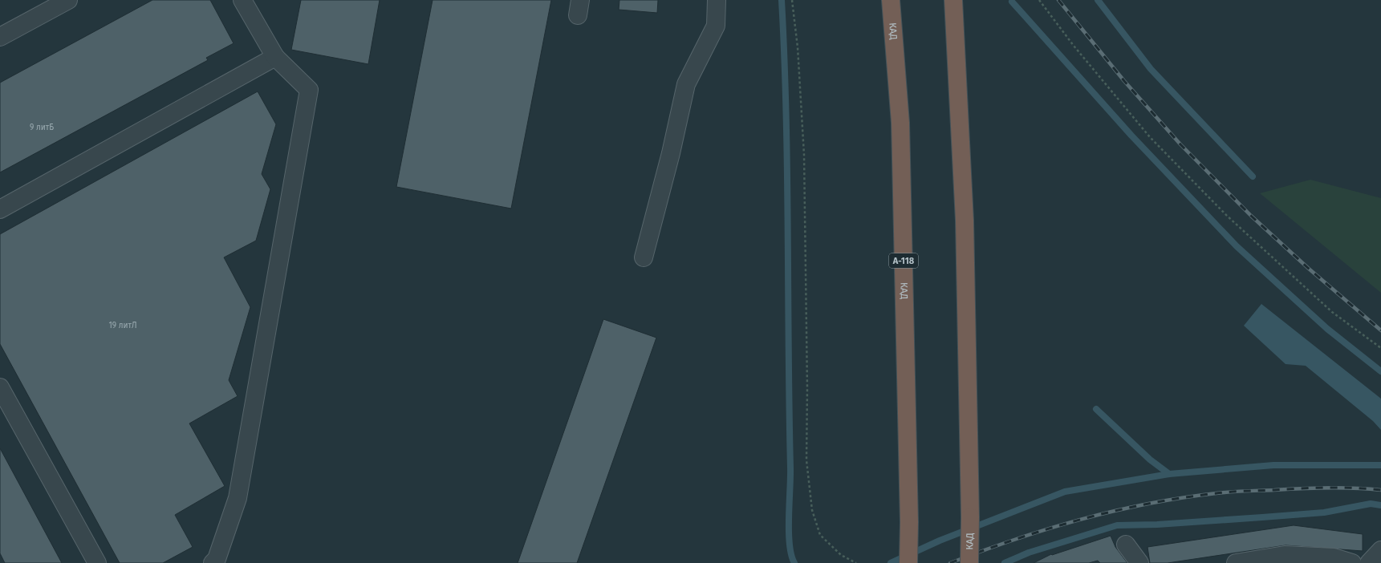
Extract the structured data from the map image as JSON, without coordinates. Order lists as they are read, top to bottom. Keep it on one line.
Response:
{"streets":{"highway":["КАД","А-118"]},"house_numbers":["9 литБ","19 литЛ"]}
